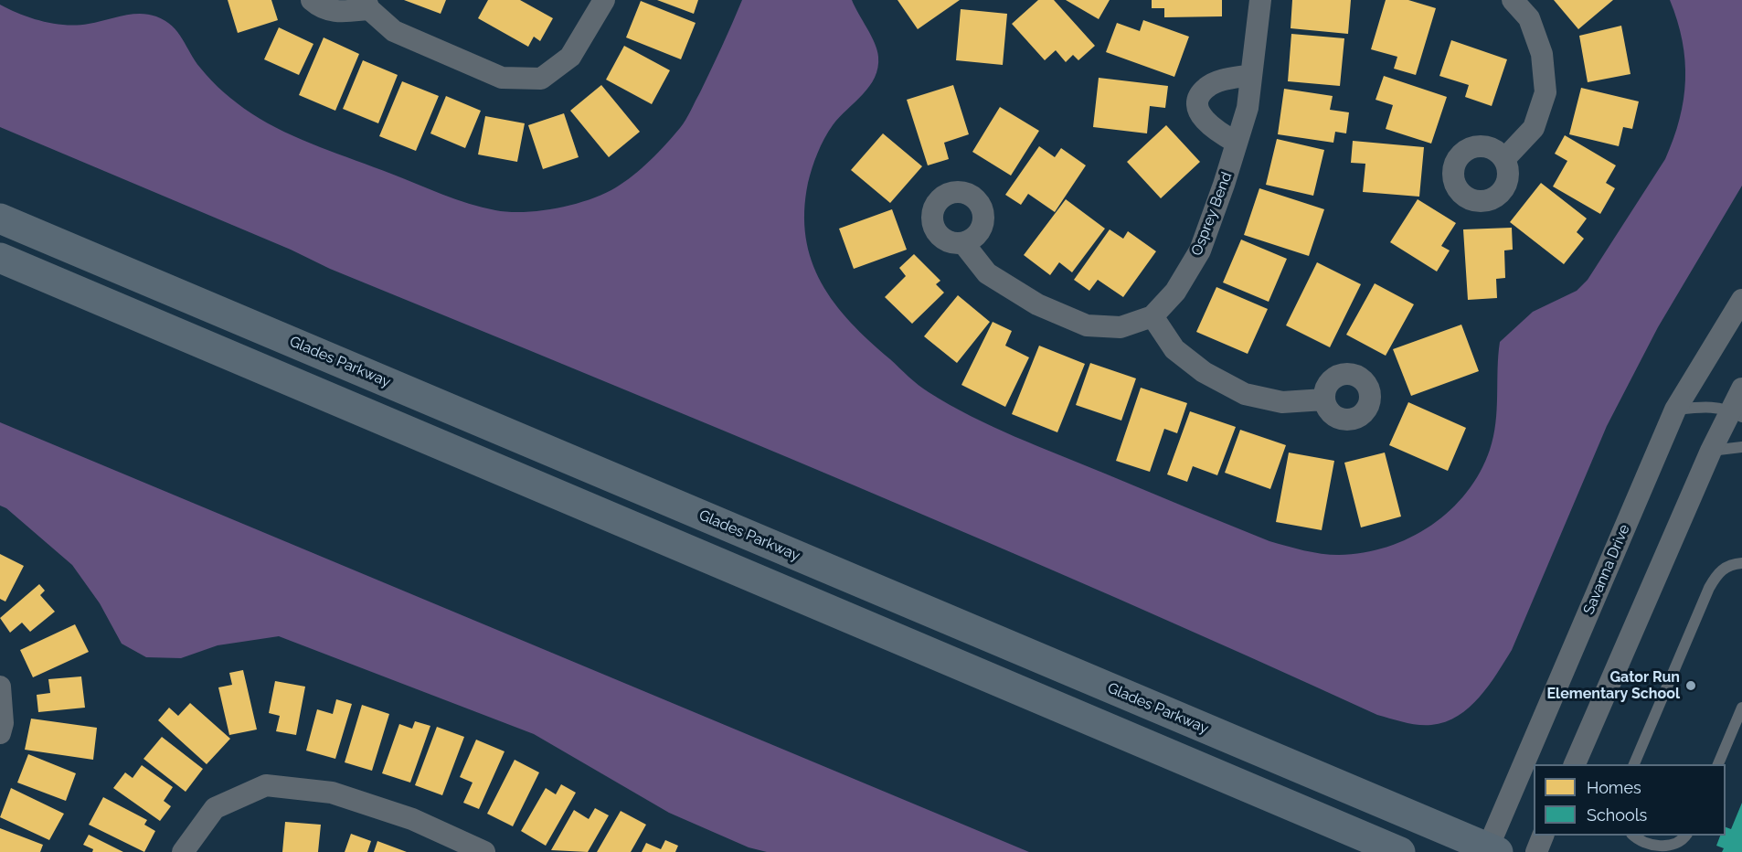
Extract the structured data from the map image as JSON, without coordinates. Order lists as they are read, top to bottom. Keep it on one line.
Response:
{"streets":{"main road":["Glades Parkway"],"street":["Osprey Bend","Savanna Drive"]},"crossings":[["Glades Parkway","Savanna Drive"]],"places":["Gator Run Elementary School"],"legend":["Homes","Schools"]}
